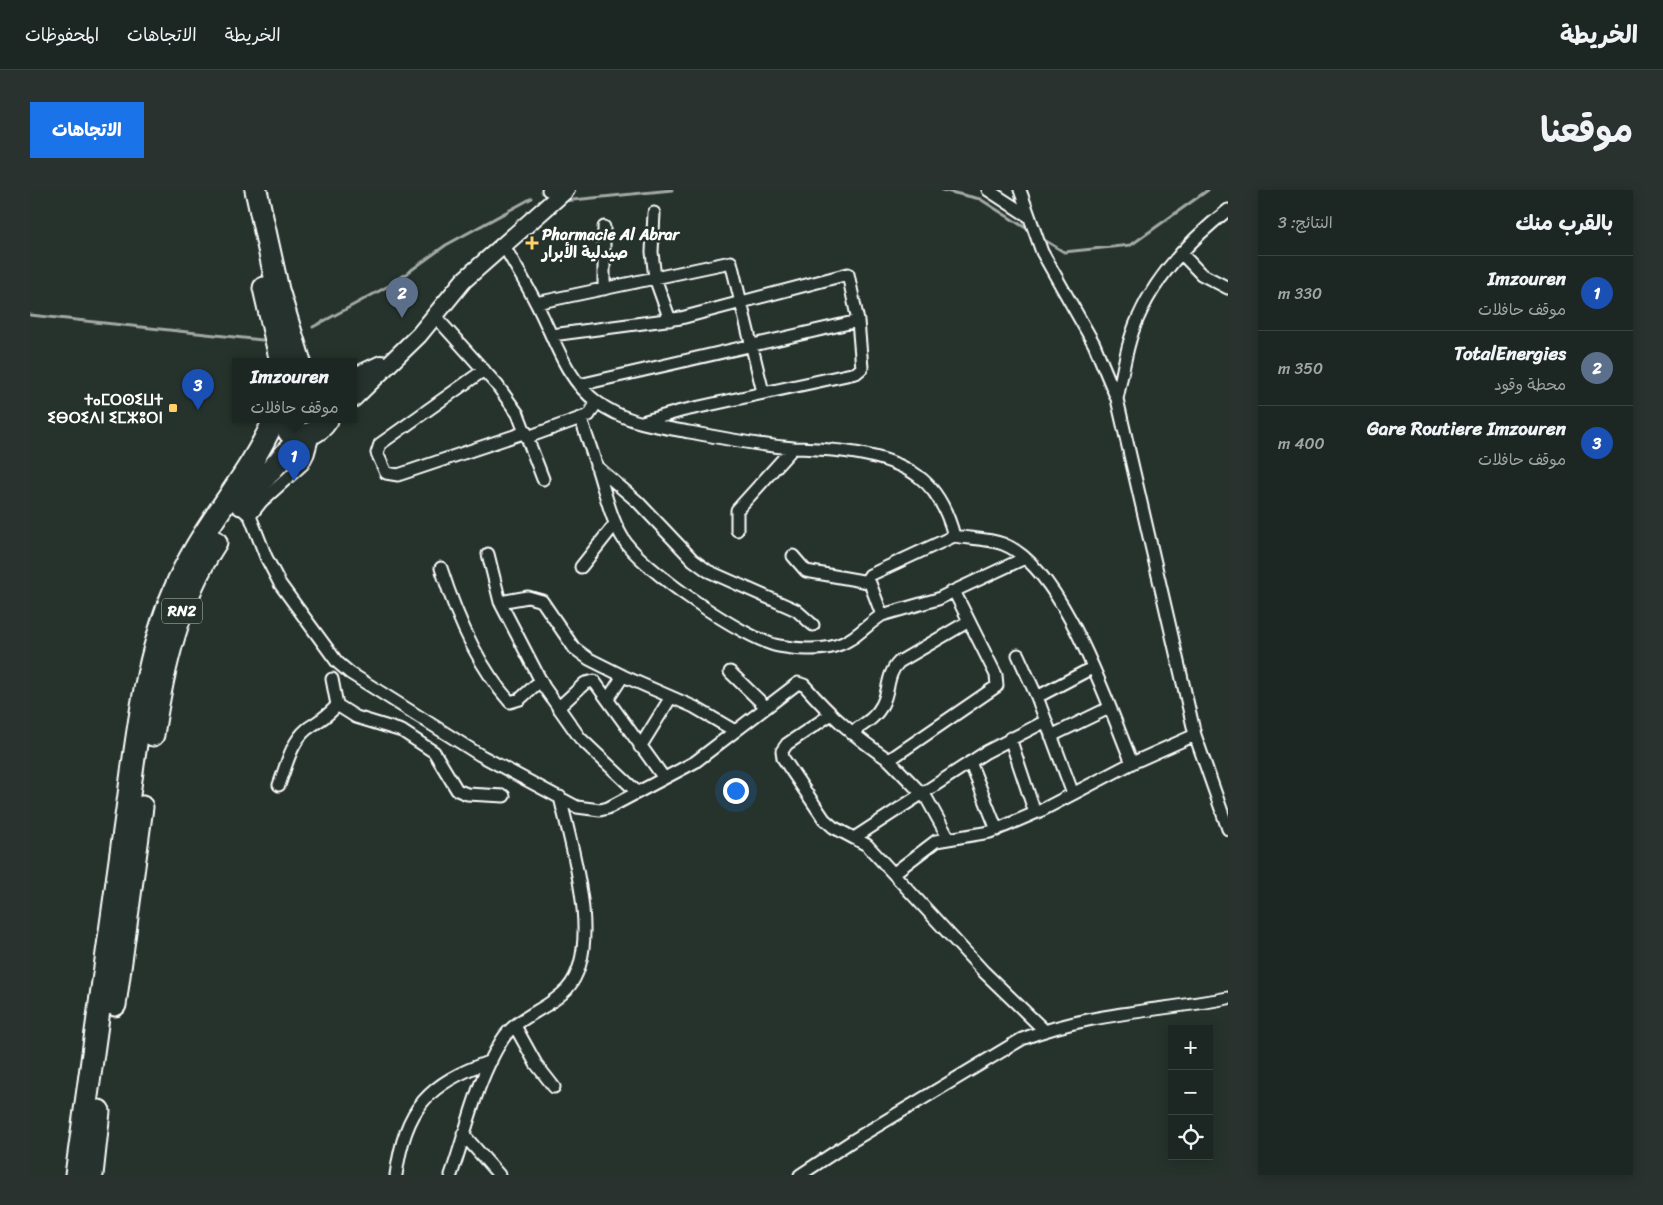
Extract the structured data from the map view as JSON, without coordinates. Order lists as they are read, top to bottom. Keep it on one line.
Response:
{"streets":{"highway":["RN2"]},"places":{"health":["Pharmacie Al Abrar صيدلية الأبرار"],"transit":["ⵜⴰⵎⵔⵙⵉⵡⵜ ⵉⴱⵔⵉⴷⵏ ⵉⵎⵣⵓⵔⵏ"]},"page":{"header":"الخريطة","nav":["الخريطة","الاتجاهات","المحفوظات"],"title":"موقعنا","buttons":"الاتجاهات","heading":["بالقرب منك","النتائج: 3"],"list":[{"mark":"1","name":"Imzouren","note":"موقف حافلات","value":"330 m"},{"mark":"2","name":"TotalEnergies","note":"محطة وقود","value":"350 m"},{"mark":"3","name":"Gare Routiere Imzouren","note":"موقف حافلات","value":"400 m"}],"pins":["2","3","1"],"popup":["Imzouren","موقف حافلات"],"map_buttons":["+","−"]}}
